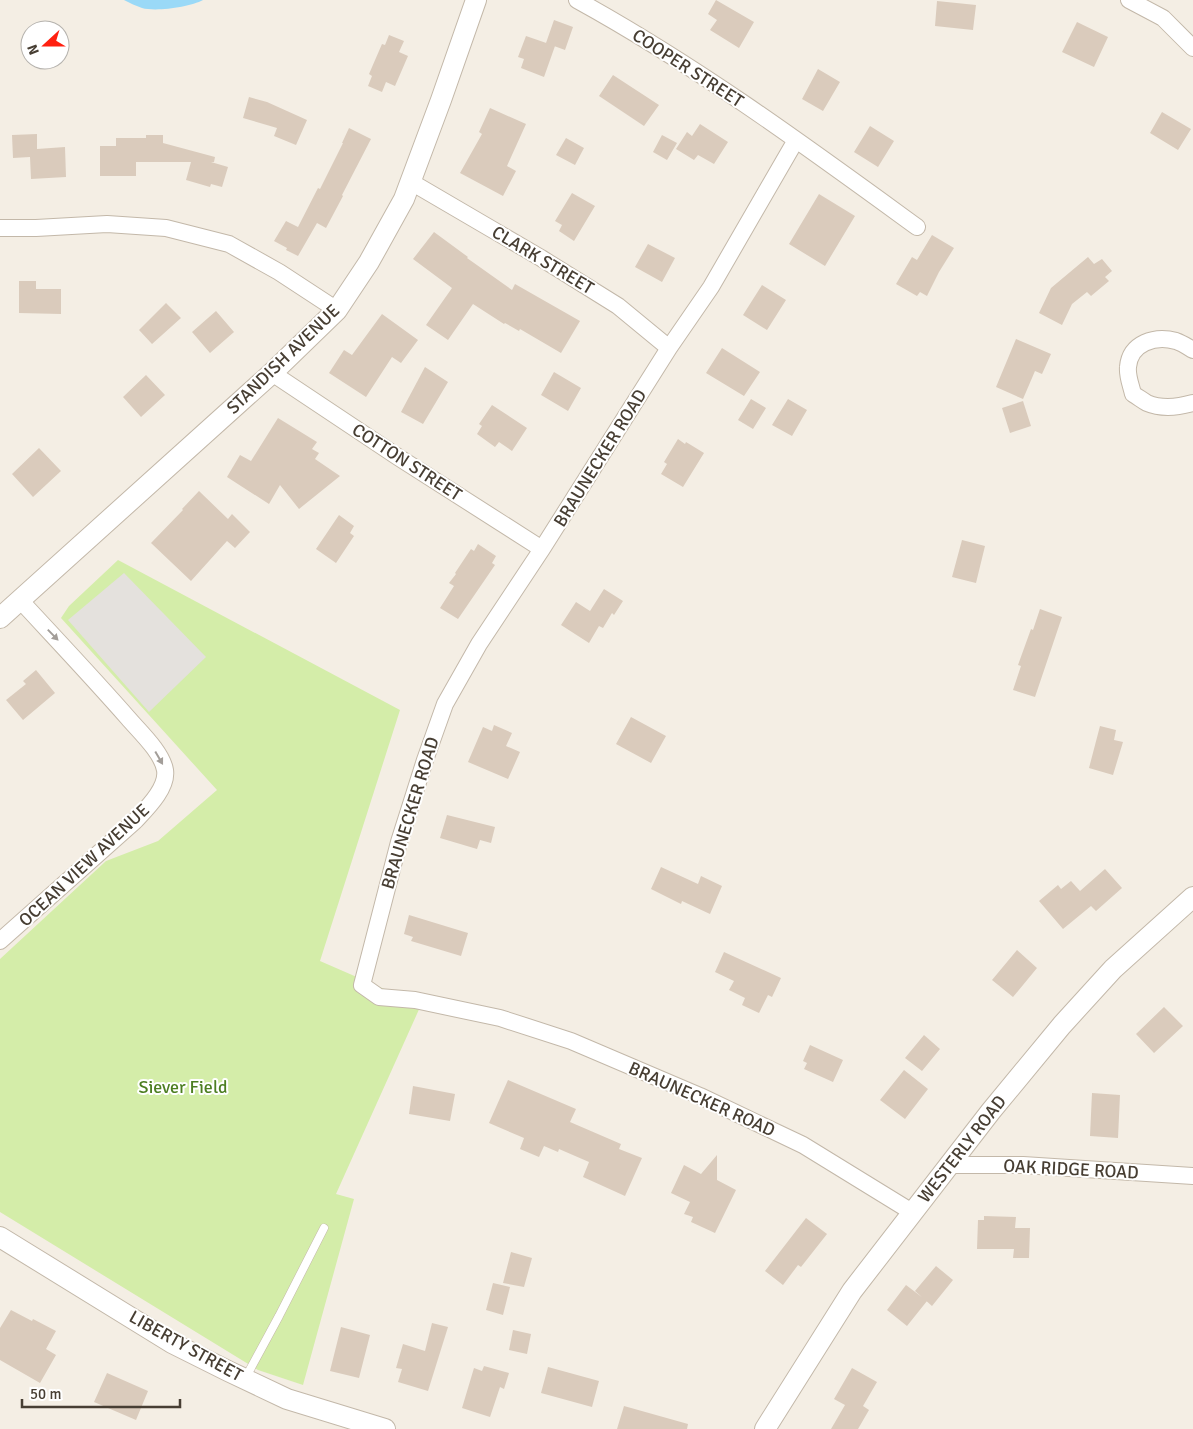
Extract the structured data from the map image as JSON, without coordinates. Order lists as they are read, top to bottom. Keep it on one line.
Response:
{"streets":{"street":["COOPER STREET","CLARK STREET","STANDISH AVENUE","BRAUNECKER ROAD","COTTON STREET","OCEAN VIEW AVENUE","WESTERLY ROAD","OAK RIDGE ROAD","LIBERTY STREET"]},"crossings":[["COOPER STREET","BRAUNECKER ROAD"],["CLARK STREET","STANDISH AVENUE"],["CLARK STREET","BRAUNECKER ROAD"],["STANDISH AVENUE","COTTON STREET"],["STANDISH AVENUE","OCEAN VIEW AVENUE"],["BRAUNECKER ROAD","COTTON STREET"],["BRAUNECKER ROAD","WESTERLY ROAD"],["WESTERLY ROAD","OAK RIDGE ROAD"]],"parks":["Siever Field"],"scale_bar":"50 m","north":"left"}
